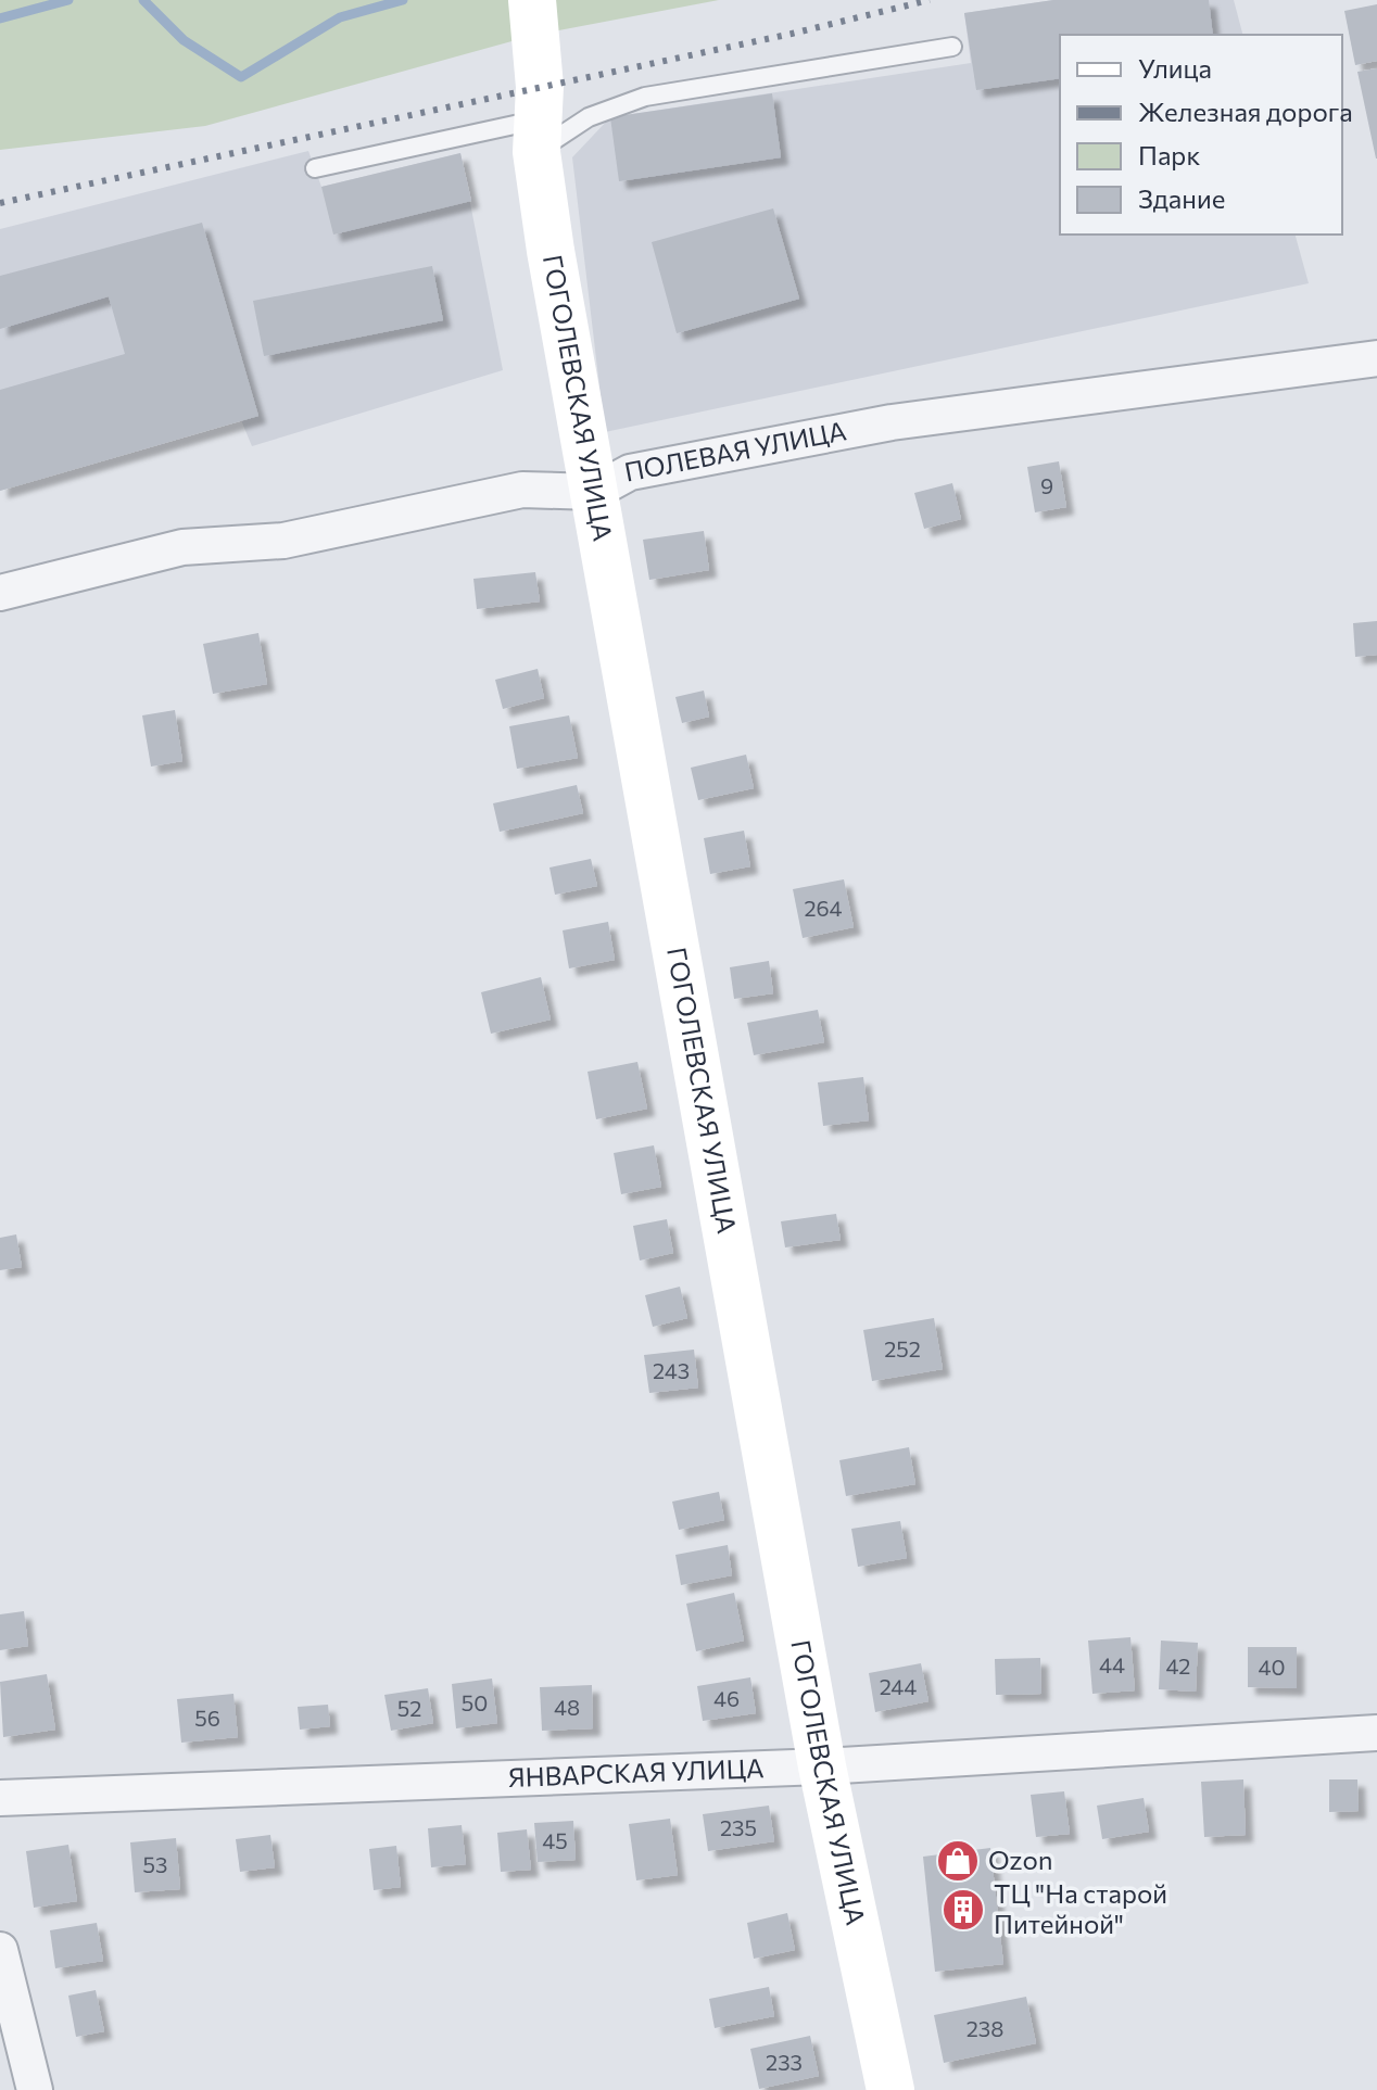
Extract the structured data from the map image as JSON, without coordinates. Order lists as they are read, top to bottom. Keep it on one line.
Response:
{"streets":{"street":["ГОГОЛЕВСКАЯ УЛИЦА","ПОЛЕВАЯ УЛИЦА","ЯНВАРСКАЯ УЛИЦА"]},"crossings":[["ГОГОЛЕВСКАЯ УЛИЦА","ПОЛЕВАЯ УЛИЦА"],["ГОГОЛЕВСКАЯ УЛИЦА","ЯНВАРСКАЯ УЛИЦА"]],"places":{"shop":["Ozon"],"building":["ТЦ \"На старой Питейной\""]},"house_numbers":["9","264","252","243","44","42","40","244","46","50","48","52","56","235","45","53","238","233"],"legend":["Улица","Железная дорога","Парк","Здание"]}
